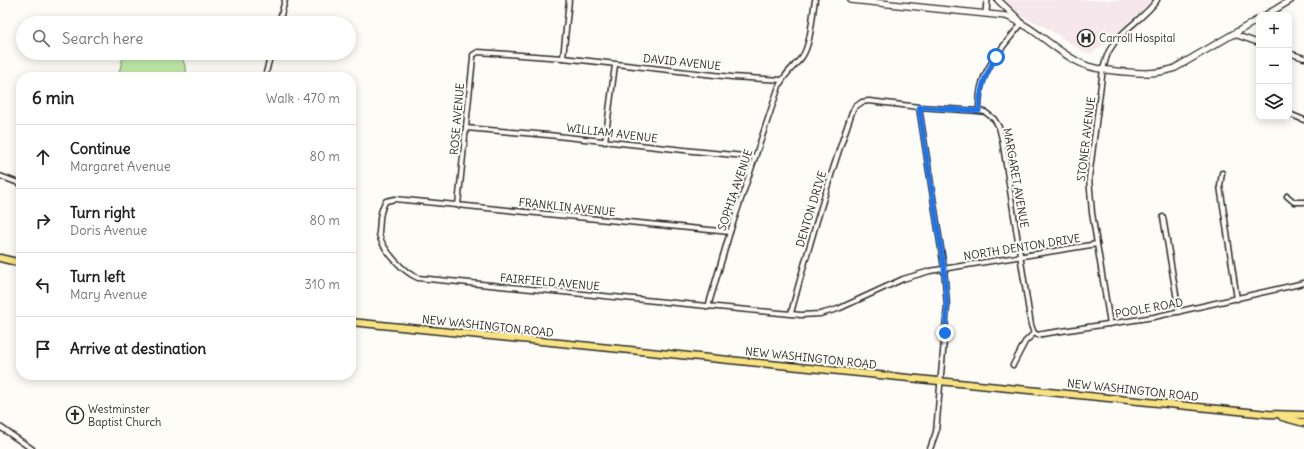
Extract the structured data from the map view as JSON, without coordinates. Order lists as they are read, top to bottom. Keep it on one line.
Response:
{"streets":{"main road":["NEW WASHINGTON ROAD"],"street":["DAVID AVENUE","ROSE AVENUE","WILLIAM AVENUE","STONER AVENUE","MARGARET AVENUE","SOPHIA AVENUE","FRANKLIN AVENUE","DENTON DRIVE","NORTH DENTON DRIVE","FAIRFIELD AVENUE","POOLE ROAD"]},"crossings":[["DAVID AVENUE","ROSE AVENUE"],["DAVID AVENUE","SOPHIA AVENUE"],["ROSE AVENUE","WILLIAM AVENUE"],["ROSE AVENUE","FRANKLIN AVENUE"],["WILLIAM AVENUE","SOPHIA AVENUE"],["STONER AVENUE","NORTH DENTON DRIVE"],["STONER AVENUE","POOLE ROAD"],["MARGARET AVENUE","NORTH DENTON DRIVE"],["MARGARET AVENUE","POOLE ROAD"],["SOPHIA AVENUE","FRANKLIN AVENUE"],["SOPHIA AVENUE","FAIRFIELD AVENUE"],["FRANKLIN AVENUE","FAIRFIELD AVENUE"],["DENTON DRIVE","NORTH DENTON DRIVE"],["DENTON DRIVE","FAIRFIELD AVENUE"],["NORTH DENTON DRIVE","FAIRFIELD AVENUE"]],"places":{"hospital":["Carroll Hospital"],"church":["Westminster Baptist Church"]},"page":{"map_buttons":["+","−"],"search":"Search here","heading":["6 min","Walk · 470 m"],"list":[["Continue","Margaret Avenue","80 m"],["Turn right","Doris Avenue","80 m"],["Turn left","Mary Avenue","310 m"],"Arrive at destination"]}}
